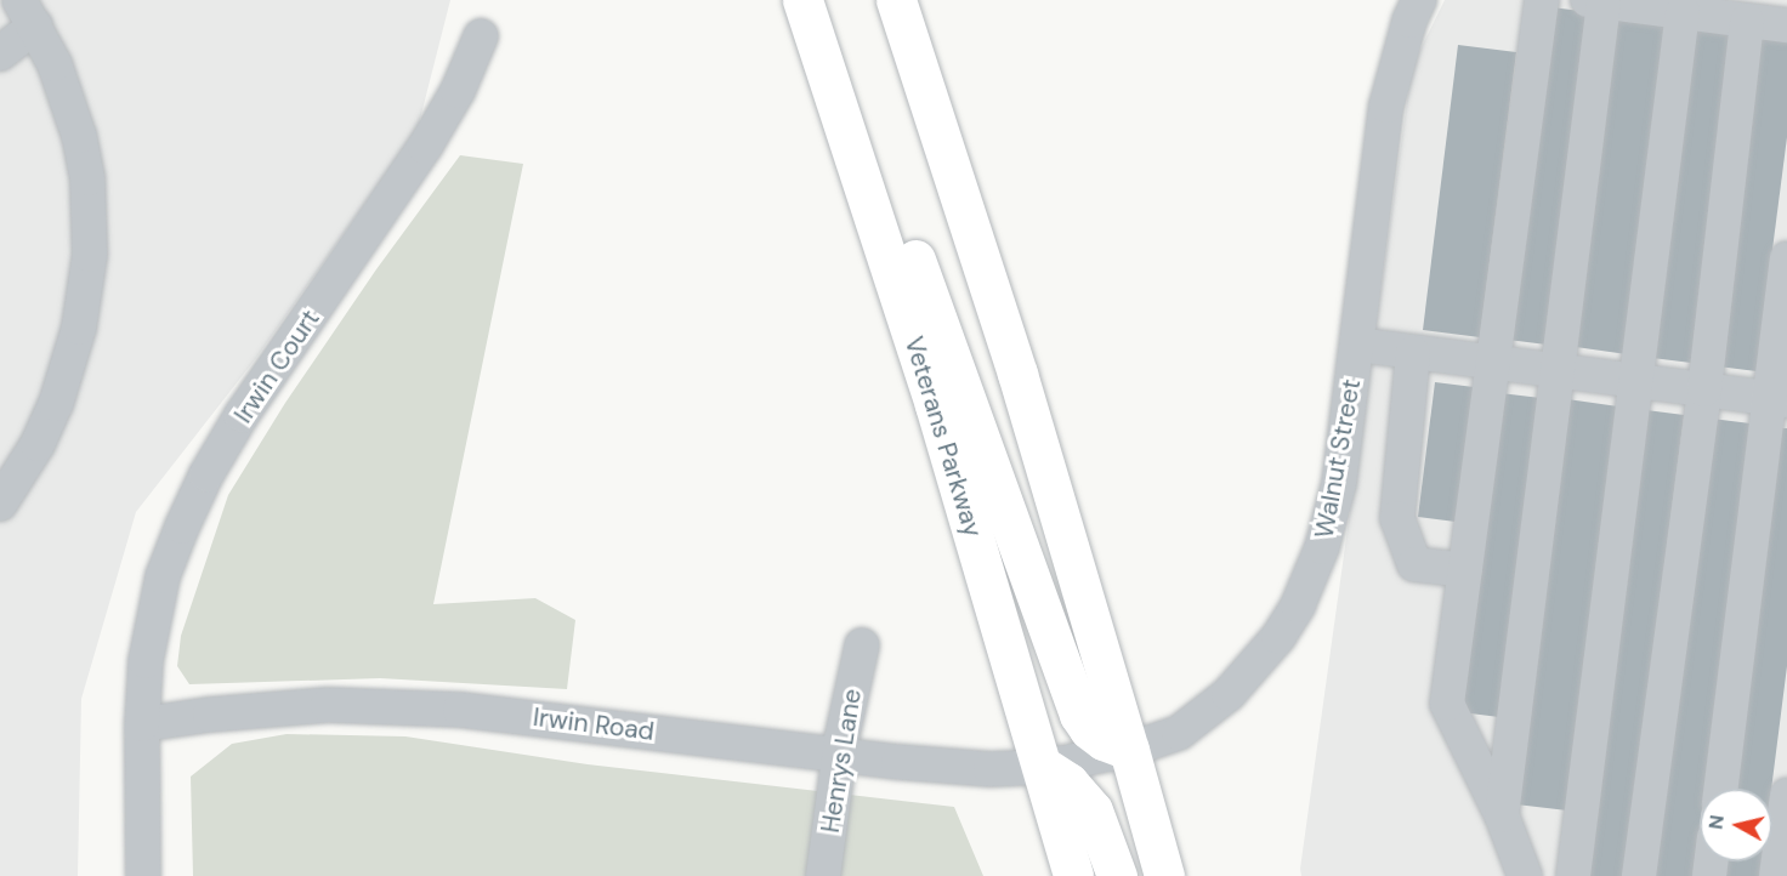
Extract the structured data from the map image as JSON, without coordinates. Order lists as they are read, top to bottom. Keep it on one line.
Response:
{"streets":{"highway":["Veterans Parkway"],"street":["Irwin Court","Walnut Street","Irwin Road","Henrys Lane"]},"crossings":[["Irwin Court","Irwin Road"],["Veterans Parkway","Walnut Street"],["Veterans Parkway","Irwin Road"],["Walnut Street","Irwin Road"],["Irwin Road","Henrys Lane"]],"north":"left"}
